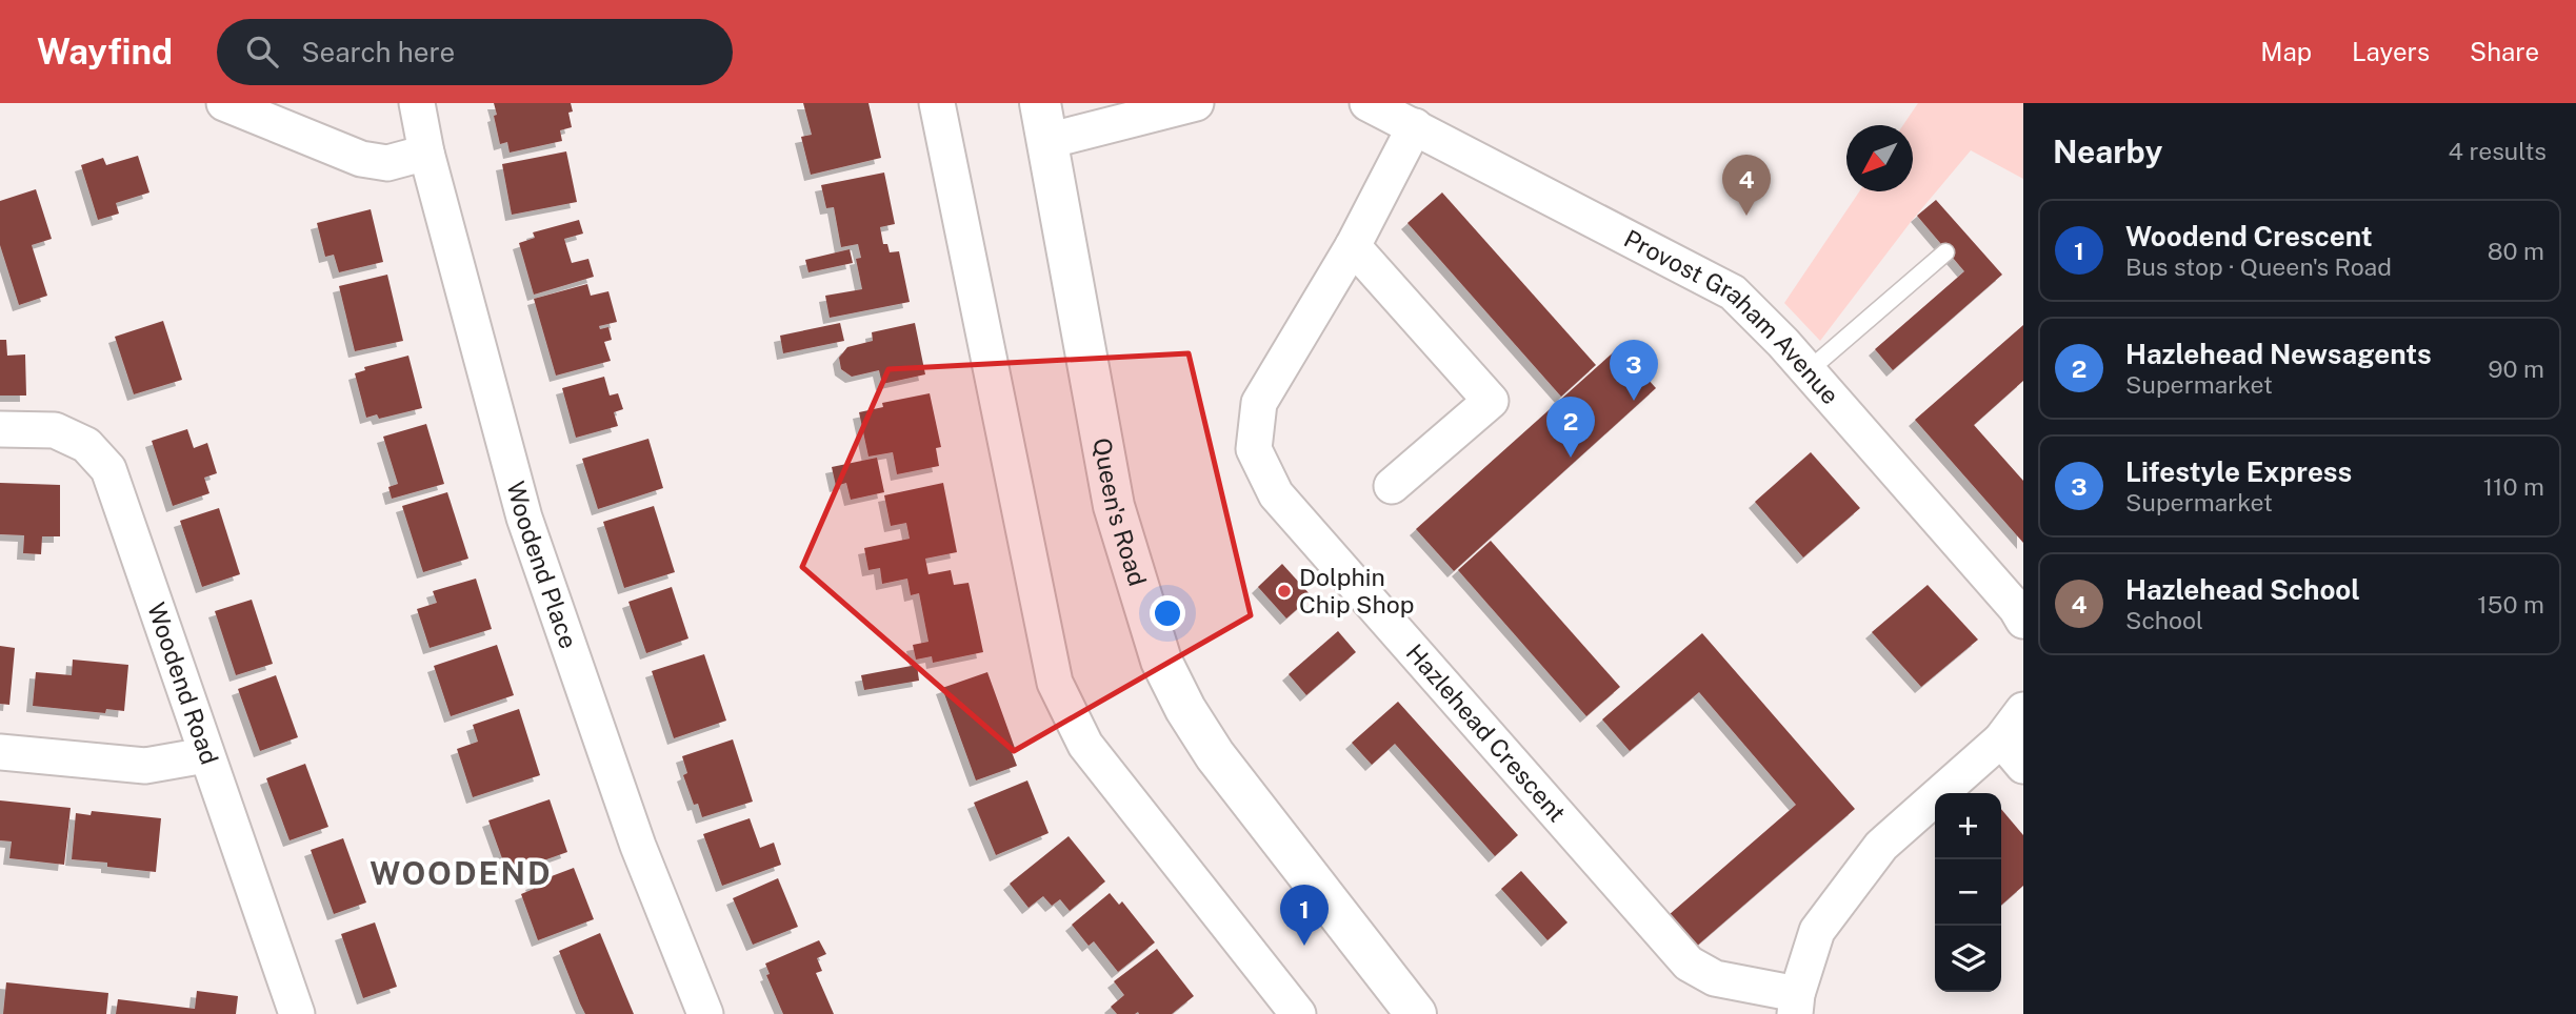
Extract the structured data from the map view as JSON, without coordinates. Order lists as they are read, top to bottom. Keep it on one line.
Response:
{"streets":{"main road":["Queen's Road"],"street":["Provost Graham Avenue","Woodend Place","Woodend Road","Hazlehead Crescent"]},"crossings":[["Provost Graham Avenue","Hazlehead Crescent"]],"districts":["WOODEND"],"places":["Dolphin Chip Shop"],"north":"bottom left","page":{"header":"Wayfind","search":"Search here","nav":["Map","Layers","Share"],"heading":["Nearby","4 results"],"pins":["4","3","2","1"],"list":[{"mark":"1","name":"Woodend Crescent","note":"Bus stop · Queen's Road","value":"80 m"},{"mark":"2","name":"Hazlehead Newsagents","note":"Supermarket","value":"90 m"},{"mark":"3","name":"Lifestyle Express","note":"Supermarket","value":"110 m"},{"mark":"4","name":"Hazlehead School","note":"School","value":"150 m"}],"map_buttons":["+","−"]}}
